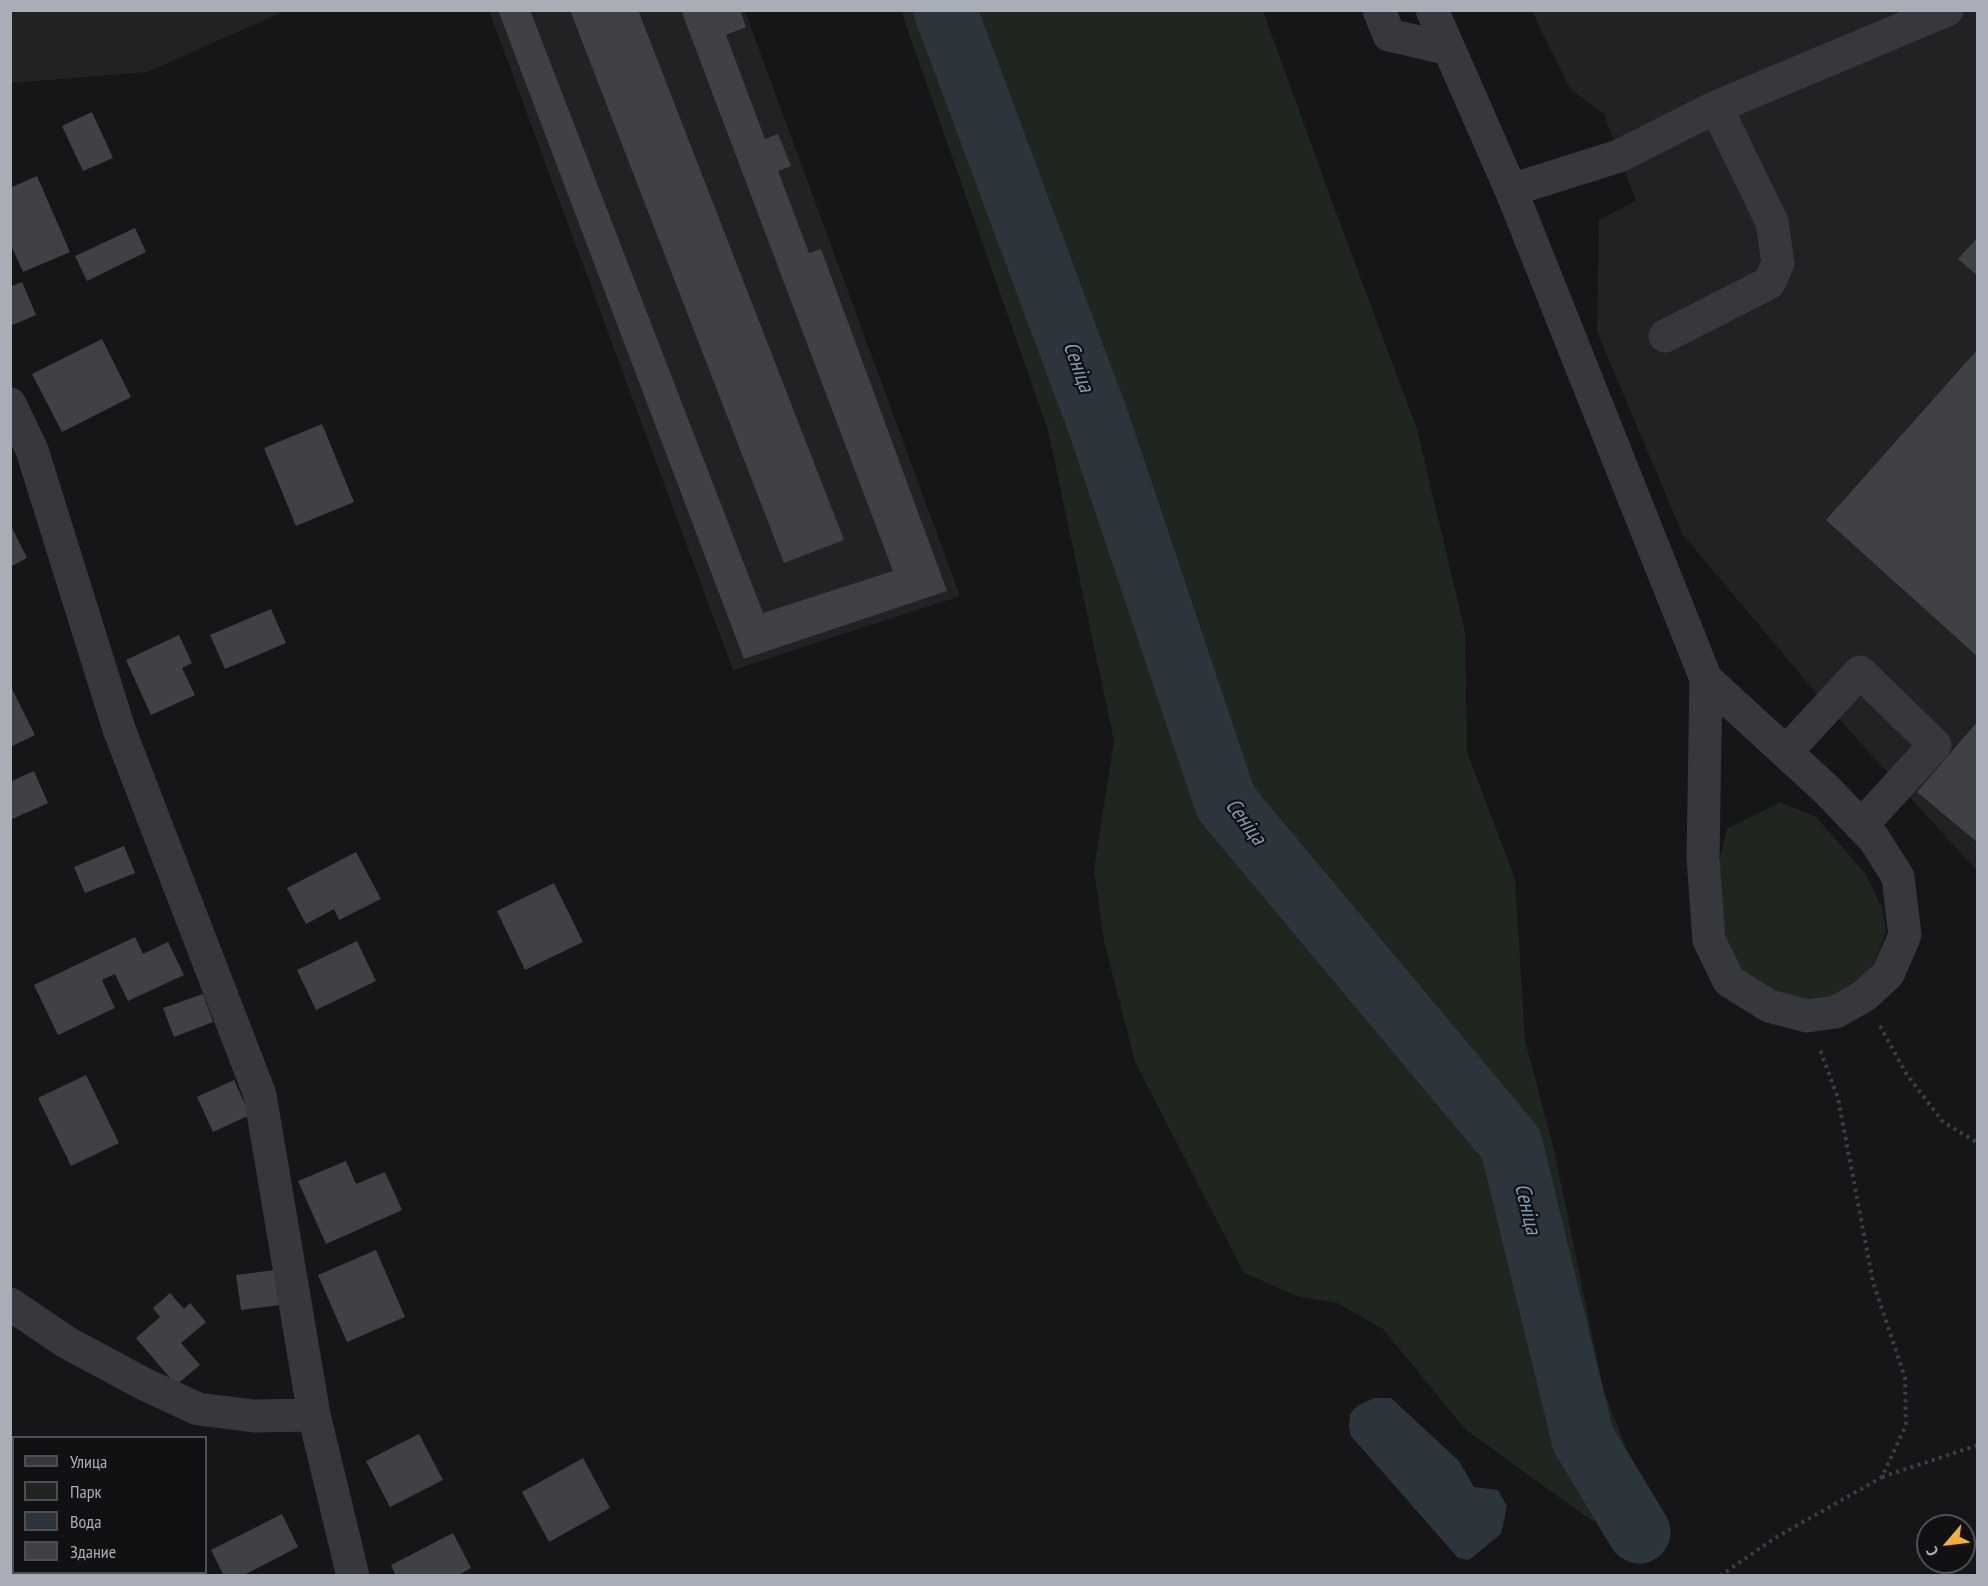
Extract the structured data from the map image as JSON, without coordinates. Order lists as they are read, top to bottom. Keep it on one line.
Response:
{"water":["Сеніца"],"legend":["Улица","Парк","Вода","Здание"],"north":"bottom left"}
